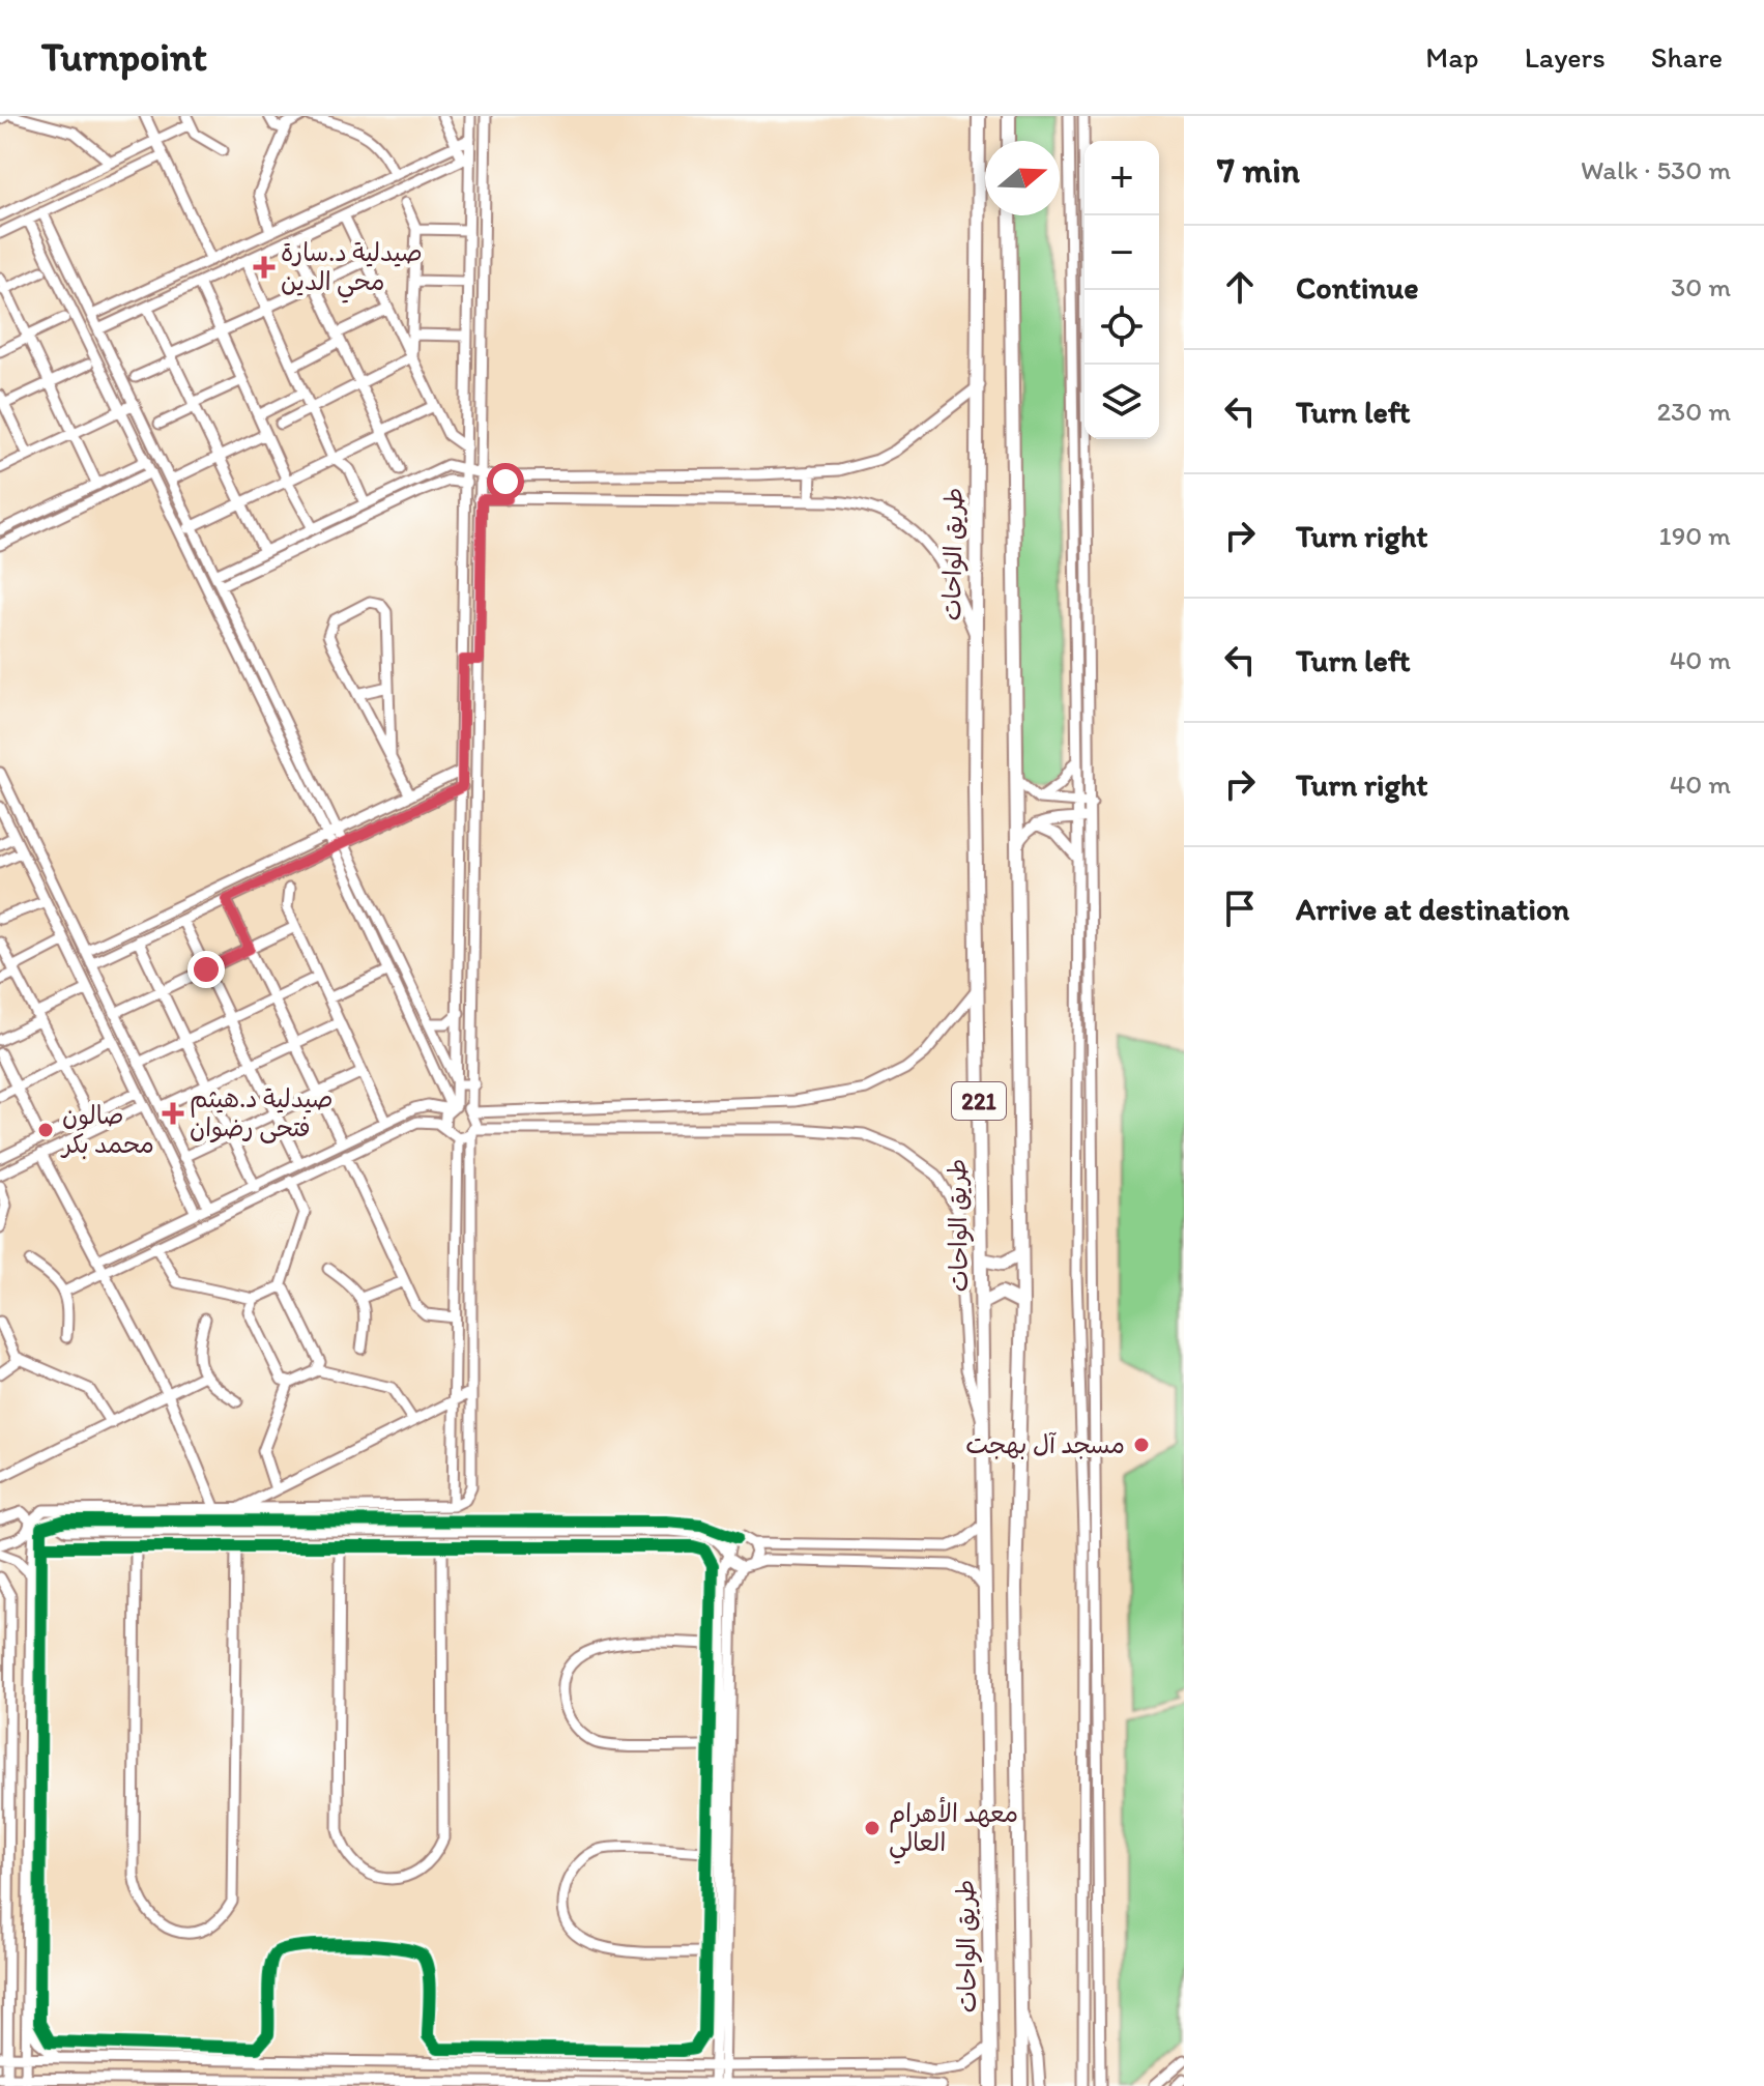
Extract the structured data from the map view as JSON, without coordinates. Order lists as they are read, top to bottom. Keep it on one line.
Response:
{"streets":{"highway":["طريق الواحات","221"]},"places":{"health":["صيدلية د.سارة محي الدين","صيدلية د.هيثم فتحى رضوان"],"other":["صالون محمد بكر","مسجد آل بهجت","معهد الأهرام العالي"]},"north":"right","page":{"header":"Turnpoint","nav":["Map","Layers","Share"],"heading":["7 min","Walk · 530 m"],"map_buttons":["+","−"],"list":[["Continue","30 m"],["Turn left","230 m"],["Turn right","190 m"],["Turn left","40 m"],["Turn right","40 m"],"Arrive at destination"]}}
